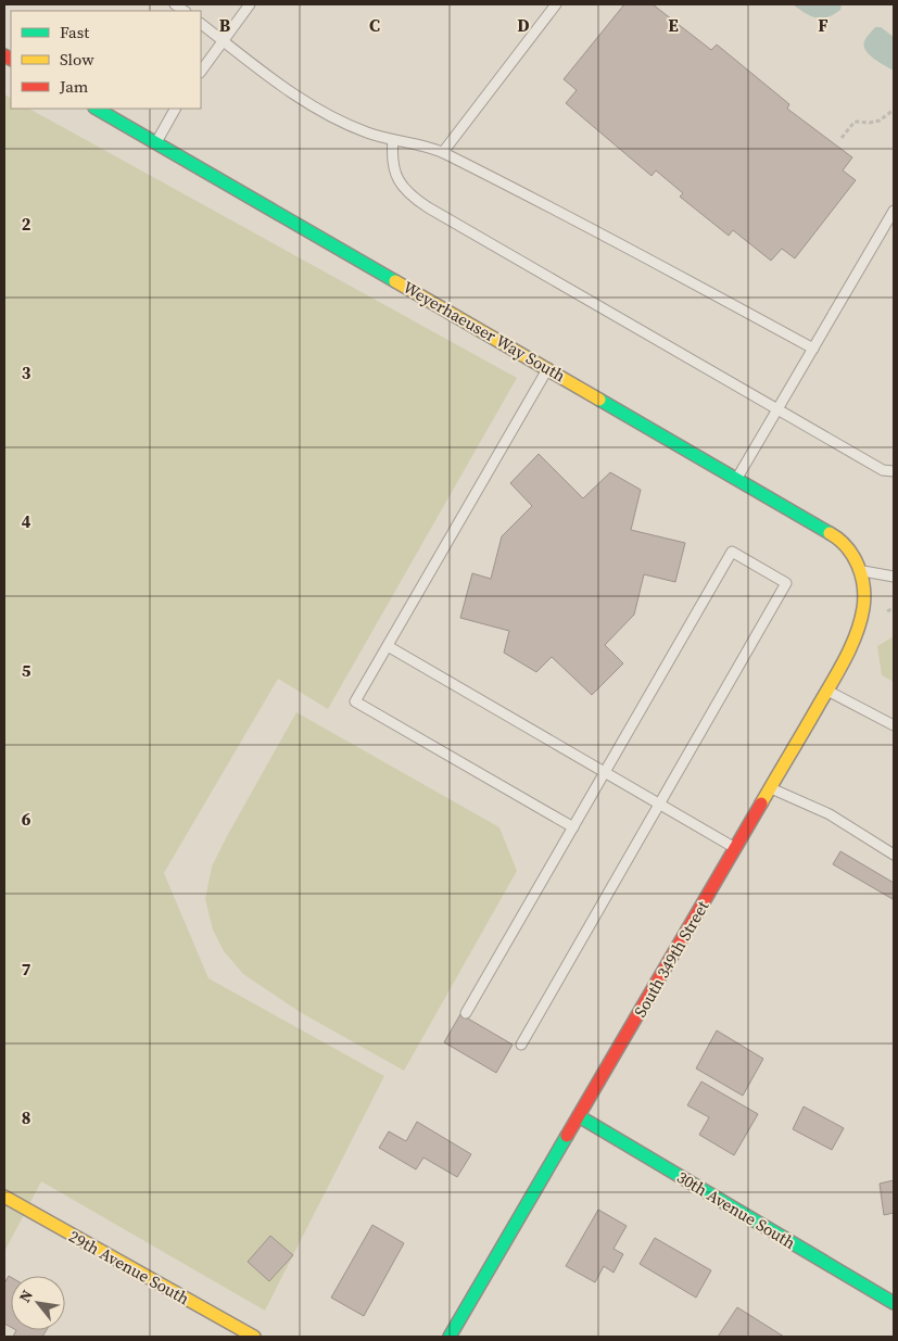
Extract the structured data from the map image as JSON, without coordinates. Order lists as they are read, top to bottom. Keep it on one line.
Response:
{"streets":{"street":["Weyerhaeuser Way South","South 349th Street","30th Avenue South","29th Avenue South"]},"crossings":[["Weyerhaeuser Way South","South 349th Street"],["South 349th Street","30th Avenue South"]],"legend":["Fast","Slow","Jam"],"north":"top left","grid":{"columns":["B","C","D","E","F"],"rows":["2","3","4","5","6","7","8"]}}
